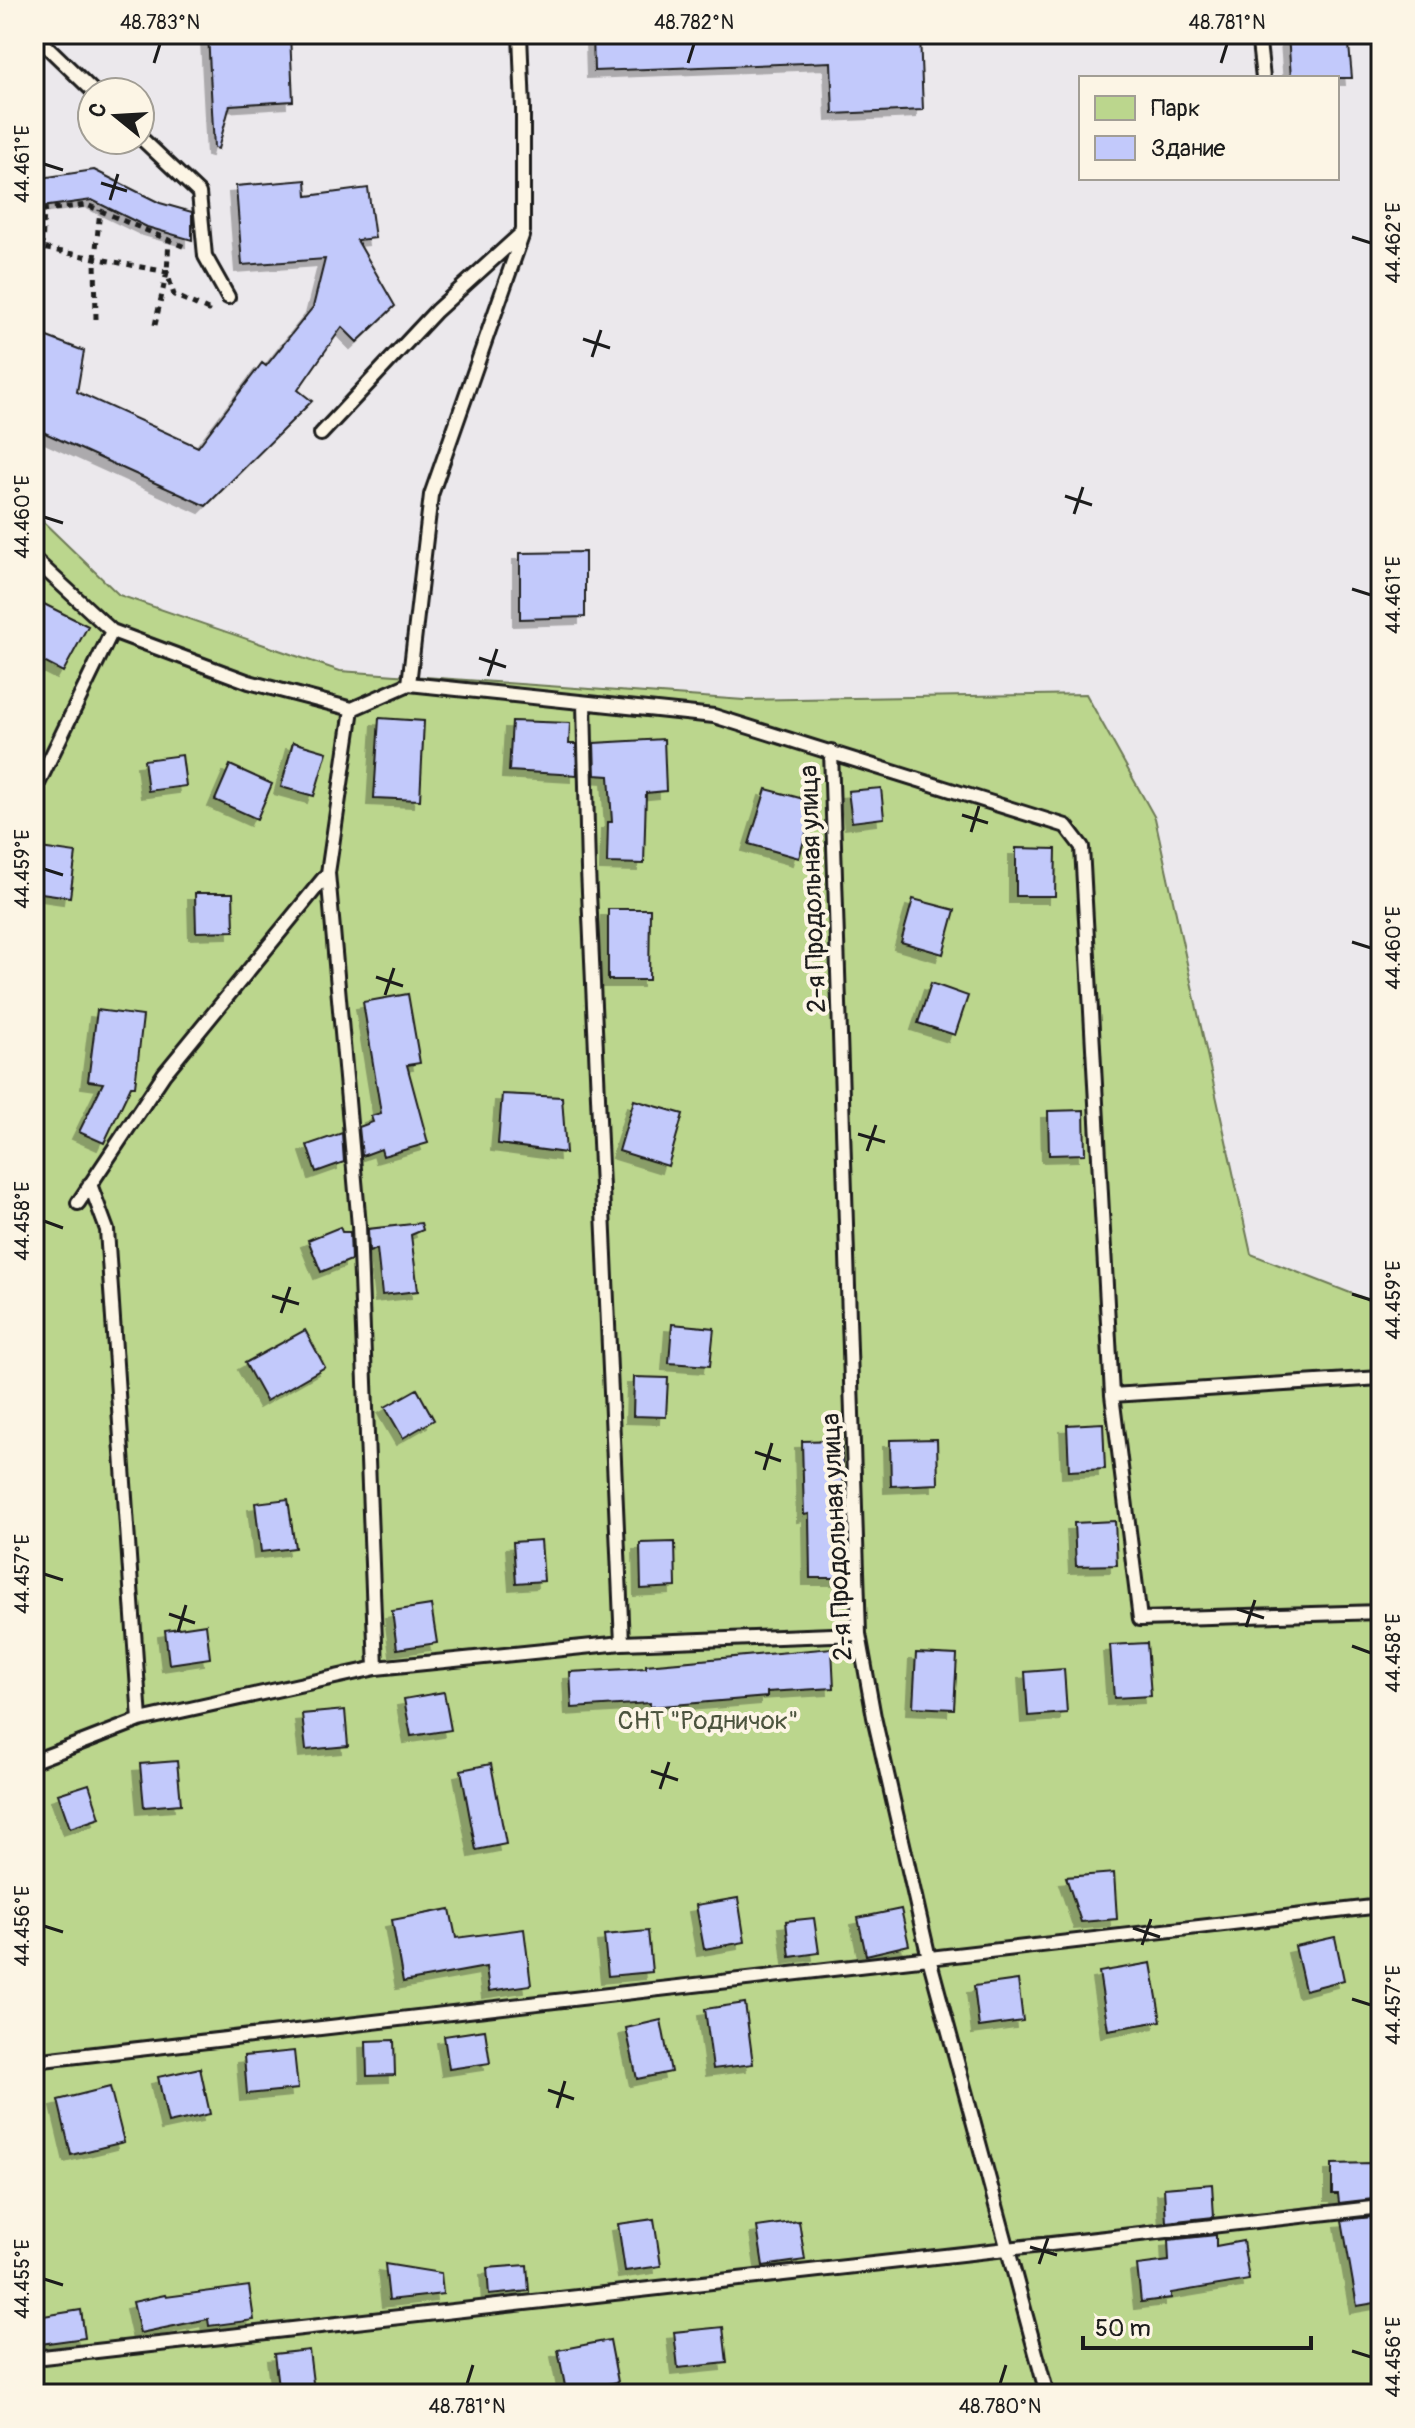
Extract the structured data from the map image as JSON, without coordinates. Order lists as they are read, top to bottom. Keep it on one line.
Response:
{"streets":{"lane":["2-я Продольная улица"]},"parks":["СНТ \"Родничок\""],"legend":["Парк","Здание"],"scale_bar":"50 m","north":"left","coordinates":["48.783°N","48.782°N","48.781°N","44.461°E","44.462°E","44.460°E","44.459°E","44.458°E","44.457°E","44.456°E","44.455°E","48.780°N"]}
